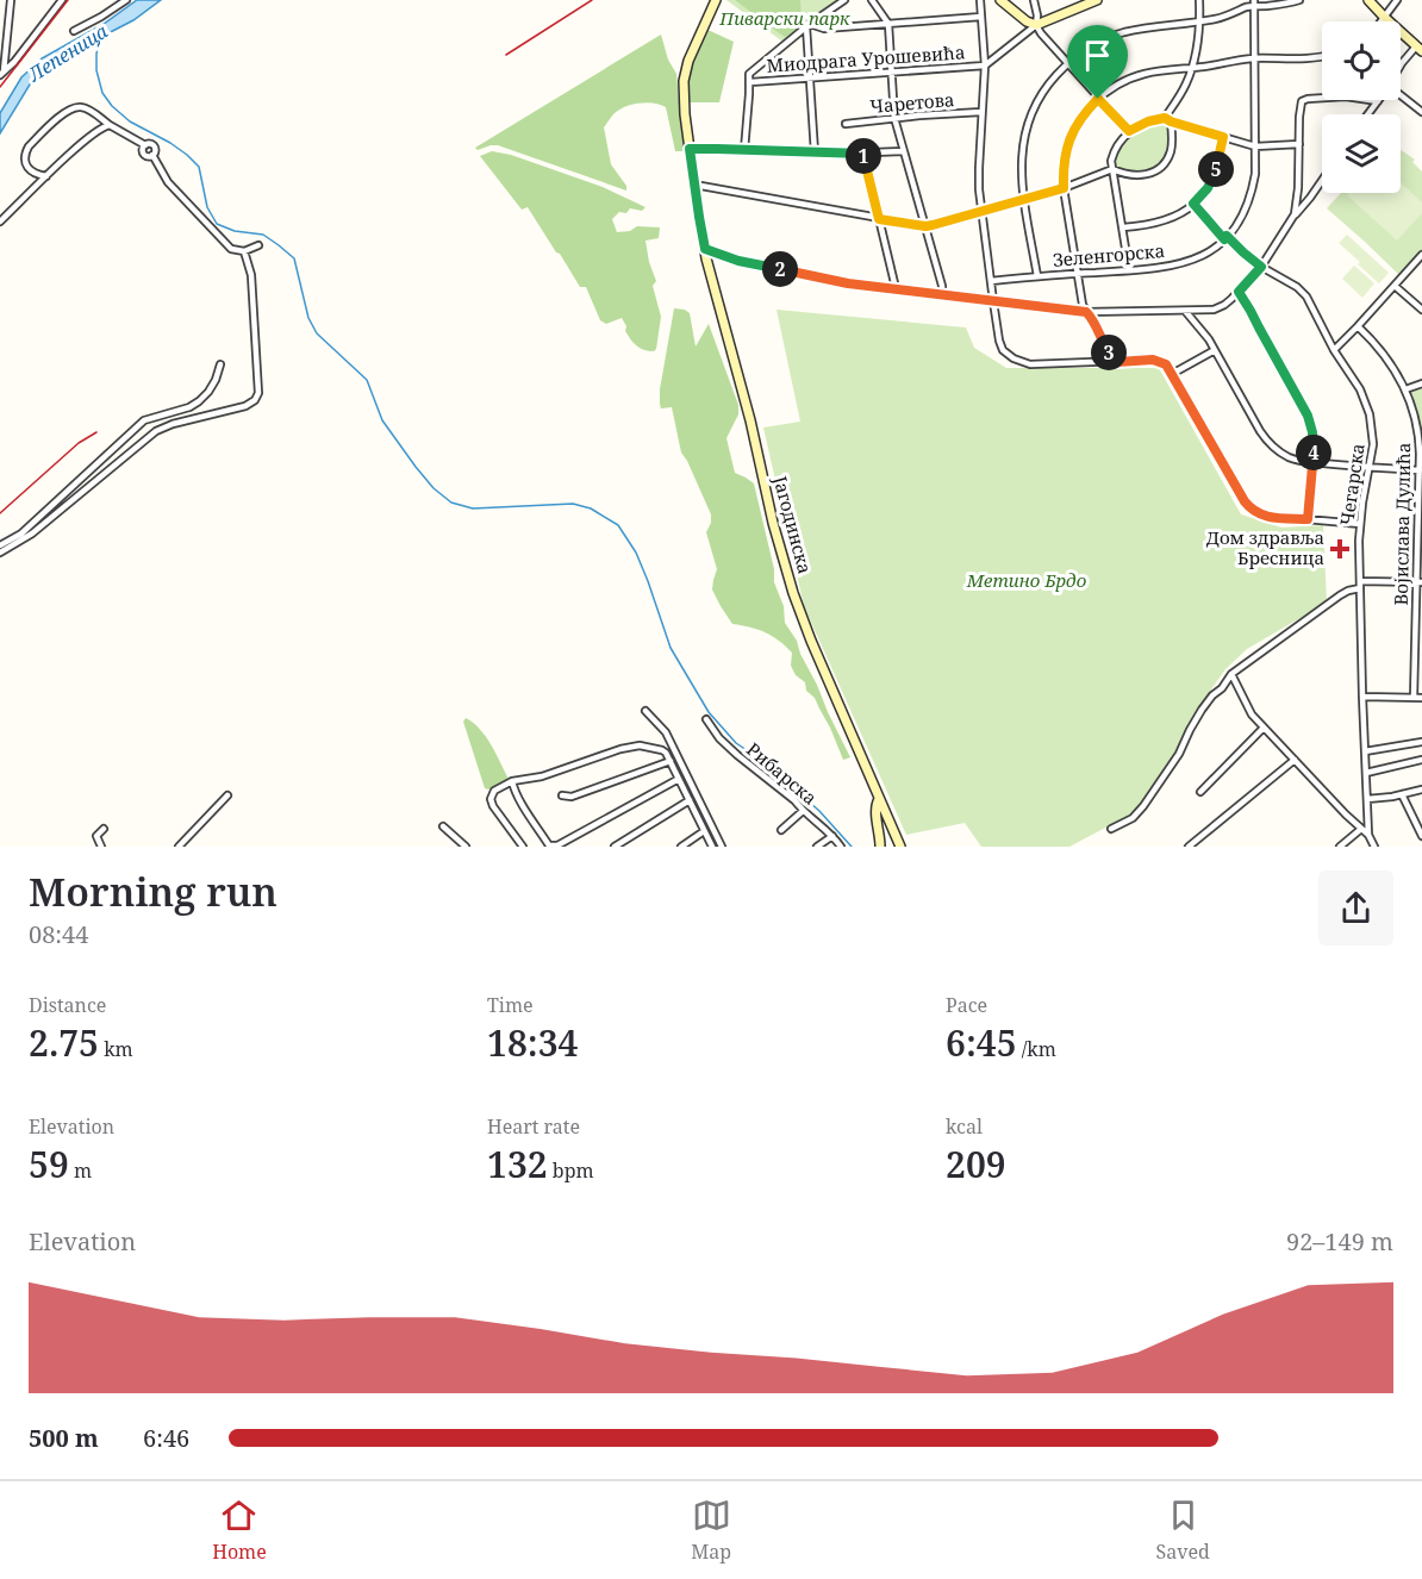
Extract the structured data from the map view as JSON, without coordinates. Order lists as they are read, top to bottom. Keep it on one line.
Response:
{"streets":{"main road":["Јагодинска"],"street":["Миодрага Урошевића","Чаретова","Зеленгорска","Чегарска","Војислава Дулића","Рибарска"]},"crossings":[["Зеленгорска","Чегарска"]],"water":["Лепеница"],"parks":["Пиварски парк","Метино Брдо"],"places":{"health":["Дом здравља Бресница"]},"page":{"pins":["1","5","2","3","4"],"heading":["Morning run","08:44"],"stats":[["Distance","2.75 km"],["Time","18:34"],["Pace","6:45 /km"],["Elevation","59 m"],["Heart rate","132 bpm"],["kcal","209"]],"chart":["Elevation","92–149 m"],"list":[{"name":"500 m","note":"6:46"}],"tabs":["Home","Map","Saved"]}}
